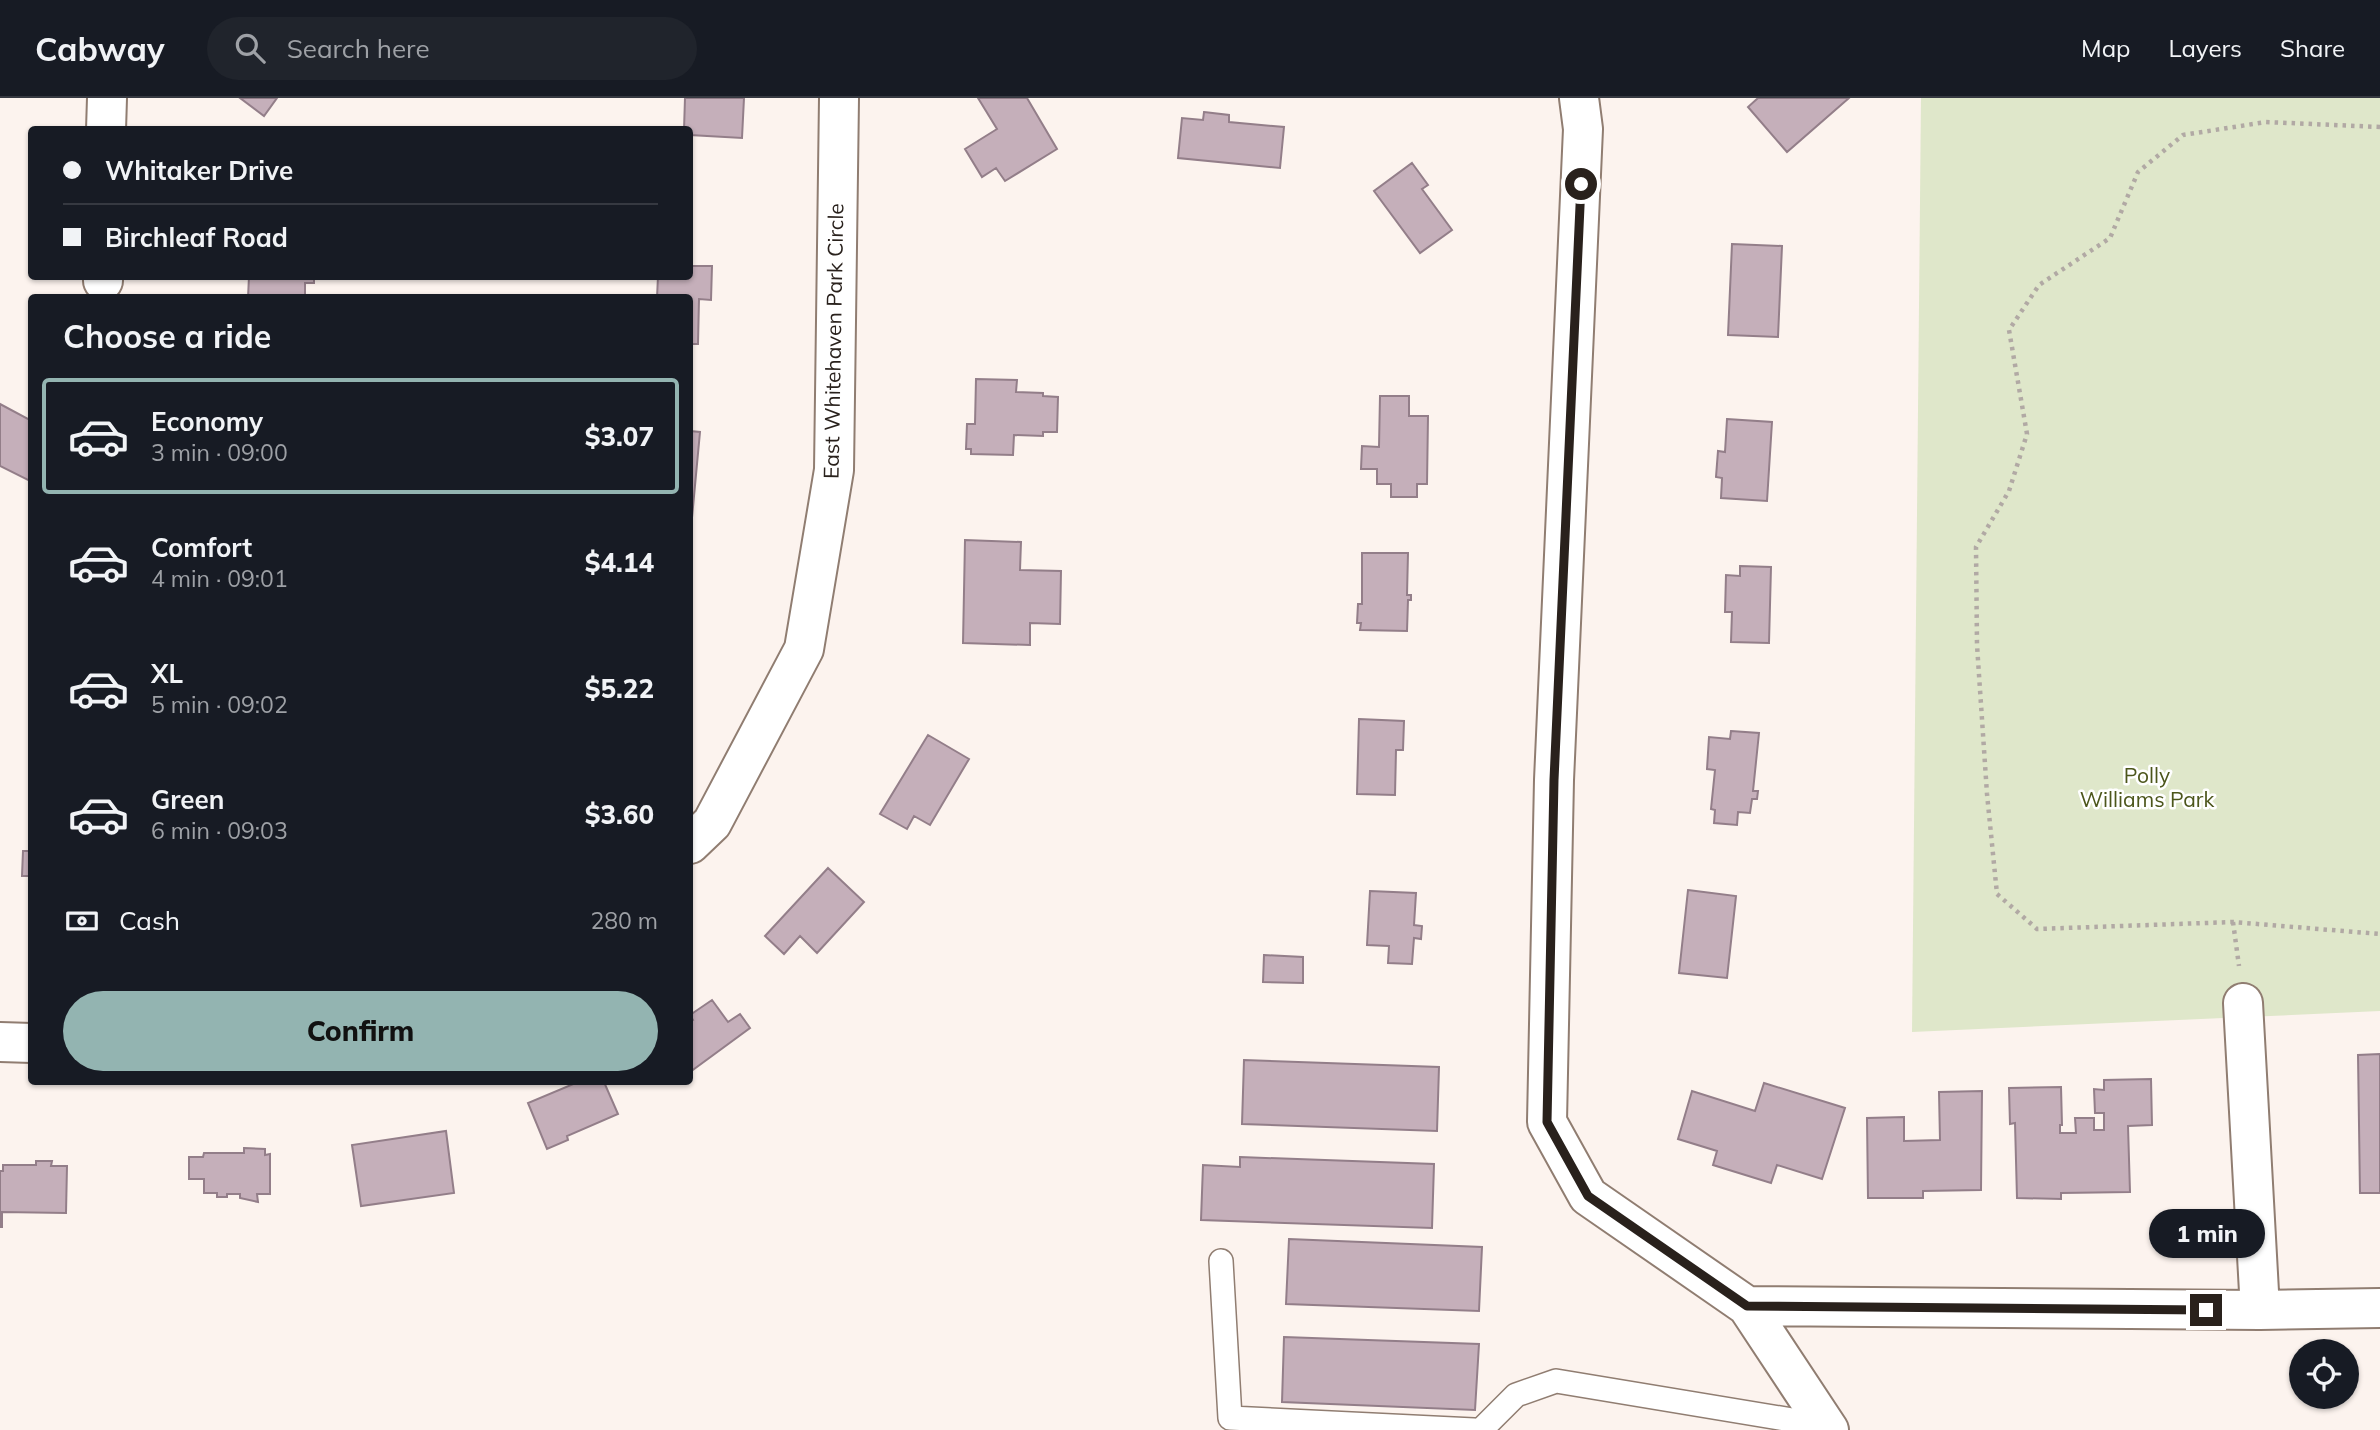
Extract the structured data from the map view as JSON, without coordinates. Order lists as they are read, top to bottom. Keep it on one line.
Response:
{"streets":{"street":["East Whitehaven Park Circle"]},"parks":["Polly Williams Park"],"page":{"header":"Cabway","search":"Search here","nav":["Map","Layers","Share"],"banner":["Whitaker Drive","Birchleaf Road"],"heading":"Choose a ride","list":[{"name":"Economy","note":"3 min · 09:00","value":"$3.07"},{"name":"Comfort","note":"4 min · 09:01","value":"$4.14"},{"name":"XL","note":"5 min · 09:02","value":"$5.22"},{"name":"Green","note":"6 min · 09:03","value":"$3.60"}],"pay":["Cash","280 m"],"buttons":"Confirm","bubble":"1 min"}}
